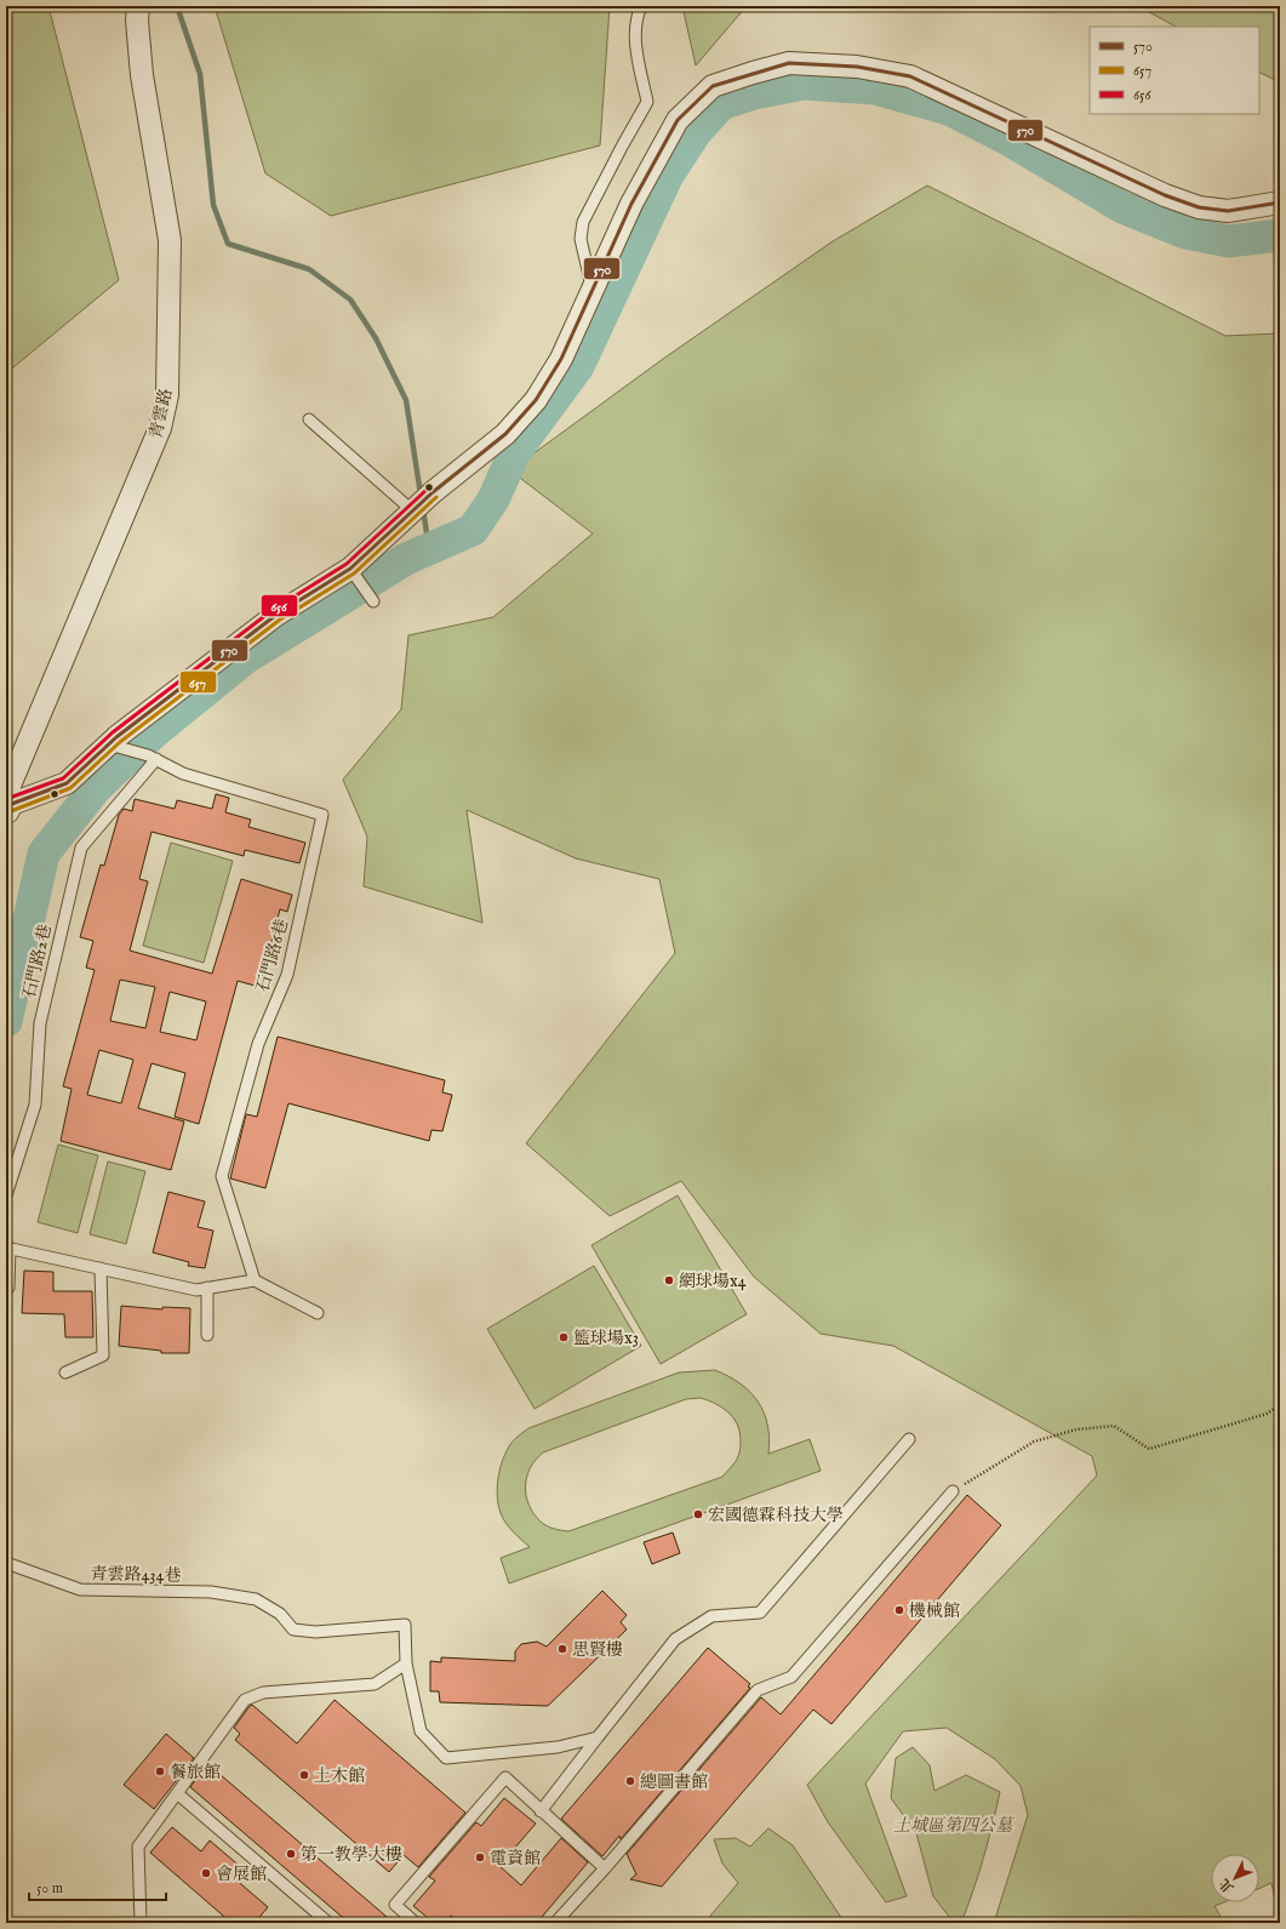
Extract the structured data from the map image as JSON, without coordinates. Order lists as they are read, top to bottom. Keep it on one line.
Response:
{"streets":{"street":["青雲路"],"lane":["石門路6巷","石門路2巷","青雲路434巷"]},"crossings":[["石門路6巷","石門路2巷"]],"parks":["土城區第四公墓"],"places":["網球場x4","籃球場x3","宏國德霖科技大學","機械館","思賢樓","餐旅館","土木館","總圖書館","第一教學大樓","電資館","會展館"],"lines":["transit line 570","transit line 656","transit line 657"],"legend":["570","657","656"],"scale_bar":"50 m","north":"bottom left"}
